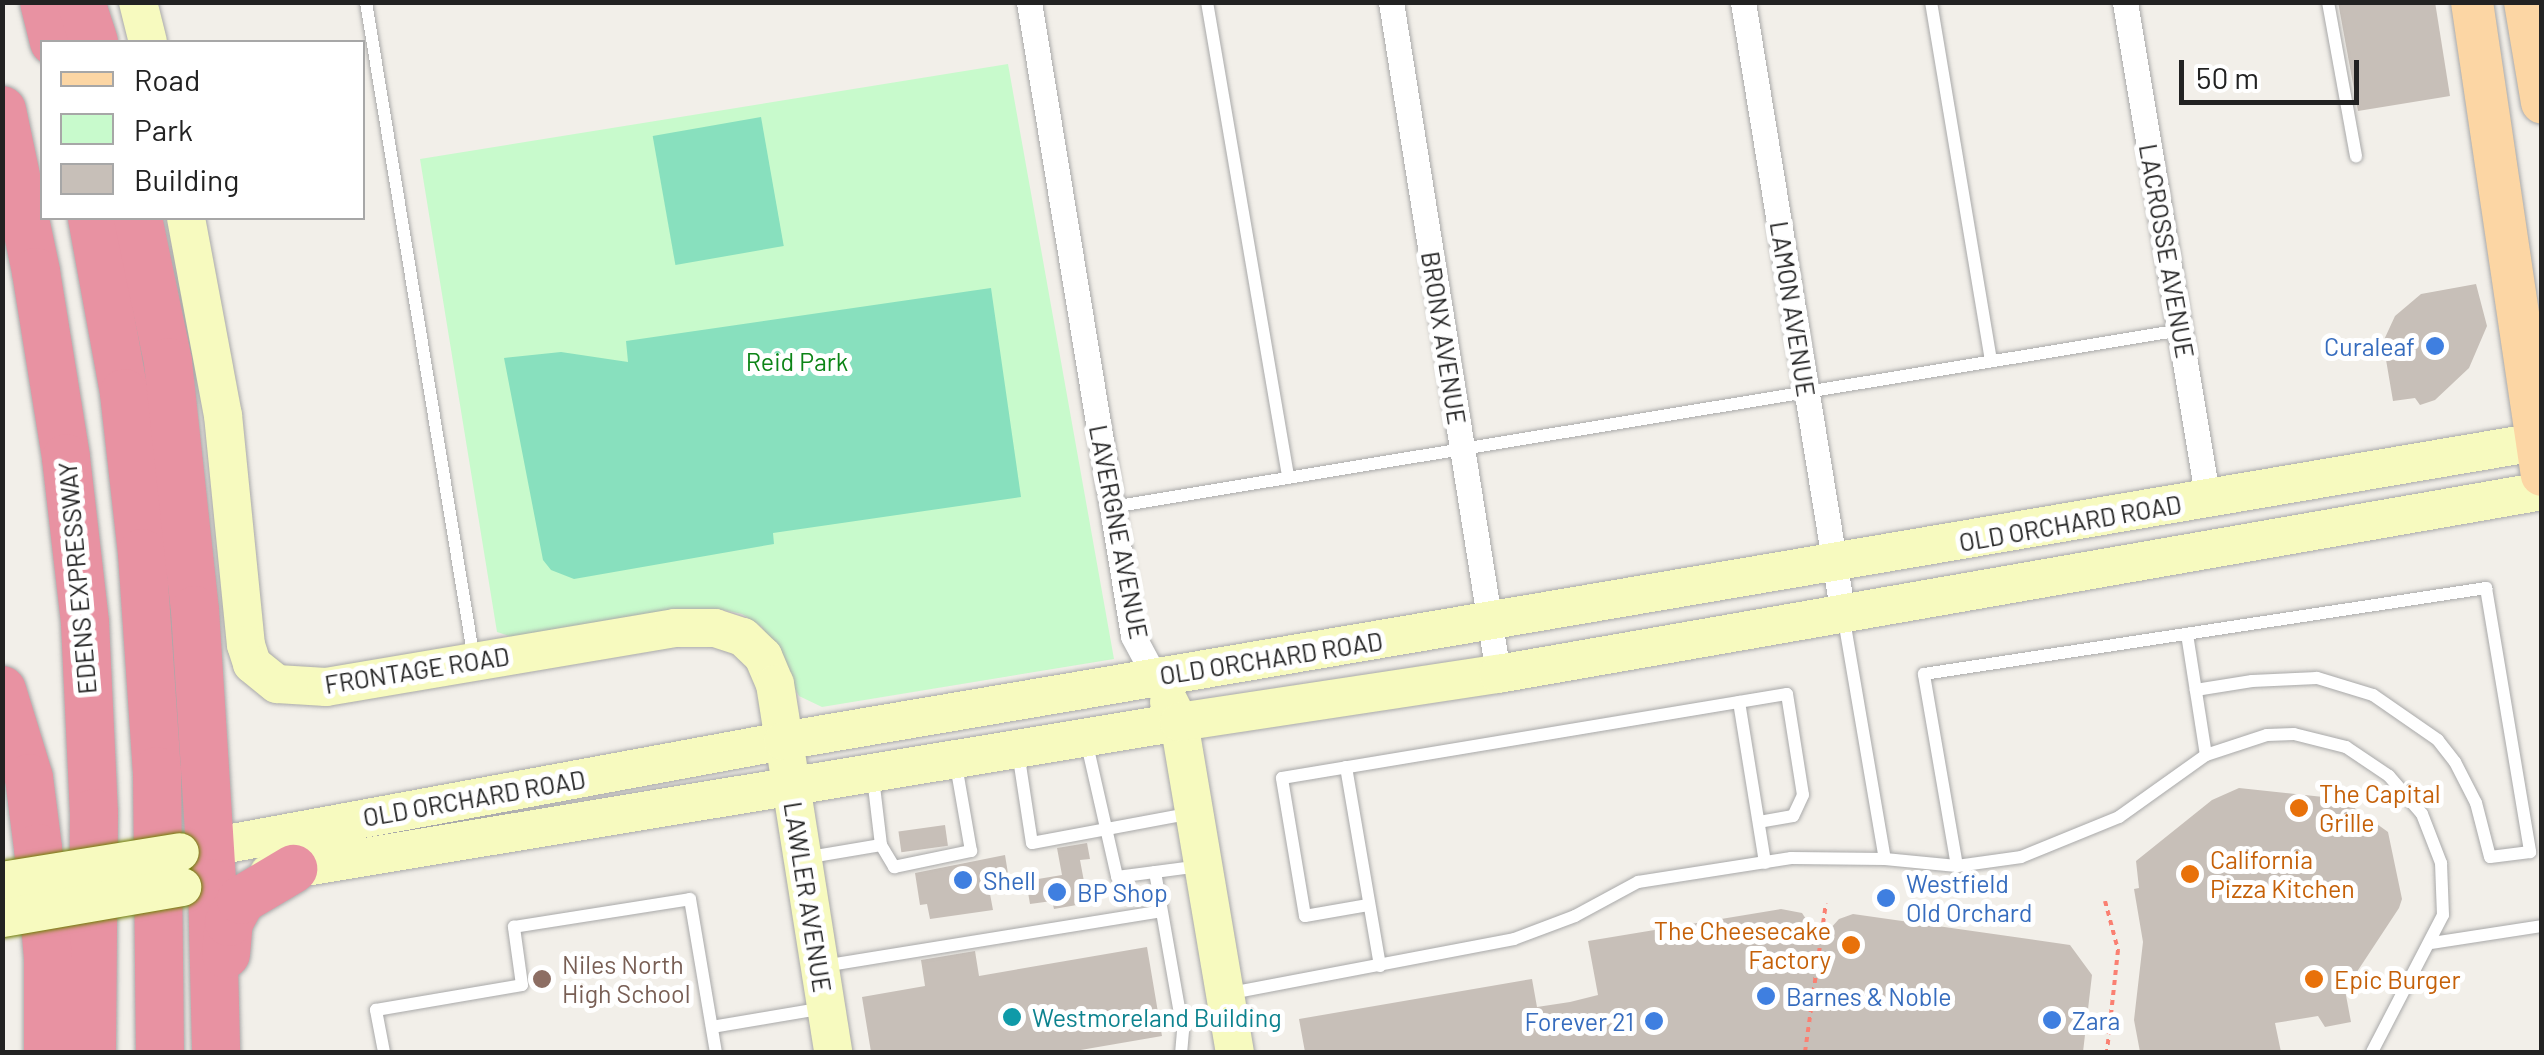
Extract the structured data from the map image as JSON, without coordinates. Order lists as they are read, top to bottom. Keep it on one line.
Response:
{"streets":{"highway":["EDENS EXPRESSWAY"],"main road":["OLD ORCHARD ROAD","LAVERGNE AVENUE","FRONTAGE ROAD","LAWLER AVENUE"],"street":["LACROSSE AVENUE","LAMON AVENUE","BRONX AVENUE"]},"crossings":[["LACROSSE AVENUE","OLD ORCHARD ROAD"],["LAMON AVENUE","OLD ORCHARD ROAD"],["BRONX AVENUE","OLD ORCHARD ROAD"],["OLD ORCHARD ROAD","LAVERGNE AVENUE"],["OLD ORCHARD ROAD","FRONTAGE ROAD"],["OLD ORCHARD ROAD","LAWLER AVENUE"],["FRONTAGE ROAD","LAWLER AVENUE"]],"parks":["Reid Park"],"places":["Curaleaf","The Capital Grille","California Pizza Kitchen","Shell","BP Shop","Westfield Old Orchard","The Cheesecake Factory","Niles North High School","Epic Burger","Barnes & Noble","Westmoreland Building","Zara","Forever 21"],"legend":["Road","Park","Building"],"scale_bar":"50 m"}
